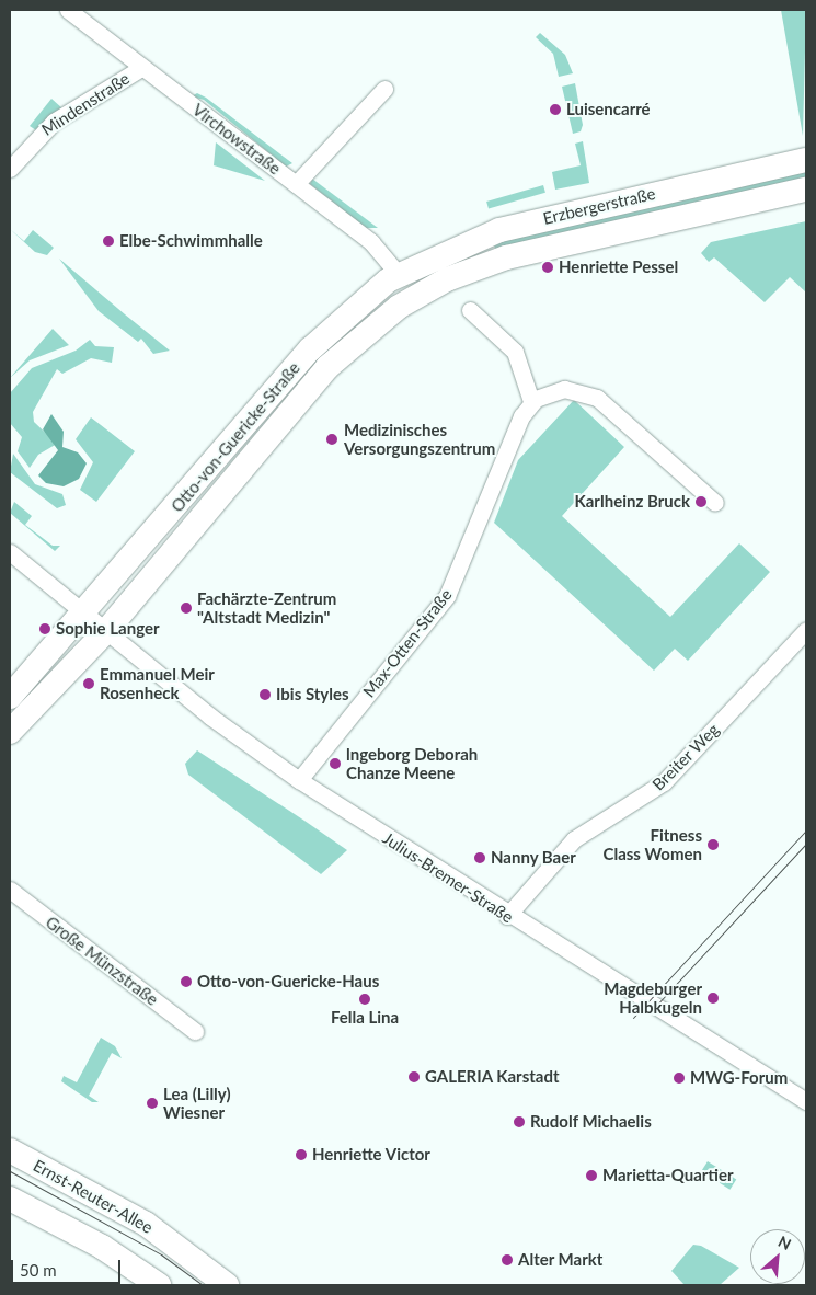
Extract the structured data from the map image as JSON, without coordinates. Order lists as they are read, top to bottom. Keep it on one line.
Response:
{"streets":{"street":["Mindenstraße","Virchowstraße","Erzbergerstraße","Otto-von-Guericke-Straße","Max-Otten-Straße","Breiter Weg","Julius-Bremer-Straße","Große Münzstraße","Ernst-Reuter-Allee"]},"crossings":[["Mindenstraße","Virchowstraße"],["Virchowstraße","Erzbergerstraße"],["Virchowstraße","Otto-von-Guericke-Straße"],["Erzbergerstraße","Otto-von-Guericke-Straße"],["Otto-von-Guericke-Straße","Julius-Bremer-Straße"],["Max-Otten-Straße","Julius-Bremer-Straße"],["Breiter Weg","Julius-Bremer-Straße"]],"places":["Luisencarré","Elbe-Schwimmhalle","Henriette Pessel","Medizinisches Versorgungszentrum","Karlheinz Bruck","Fachärzte-Zentrum \"Altstadt Medizin\"","Sophie Langer","Emmanuel Meir Rosenheck","Ibis Styles","lngeborg Deborah Chanze Meene","Fitness Class Women","Nanny Baer","Otto-von-Guericke-Haus","Magdeburger Halbkugeln","Fella Lina","GALERIA Karstadt","MWG-Forum","Lea (Lilly) Wiesner","Rudolf Michaelis","Henriette Victor","Marietta-Quartier","Alter Markt"],"scale_bar":"50 m","north":"top right"}
